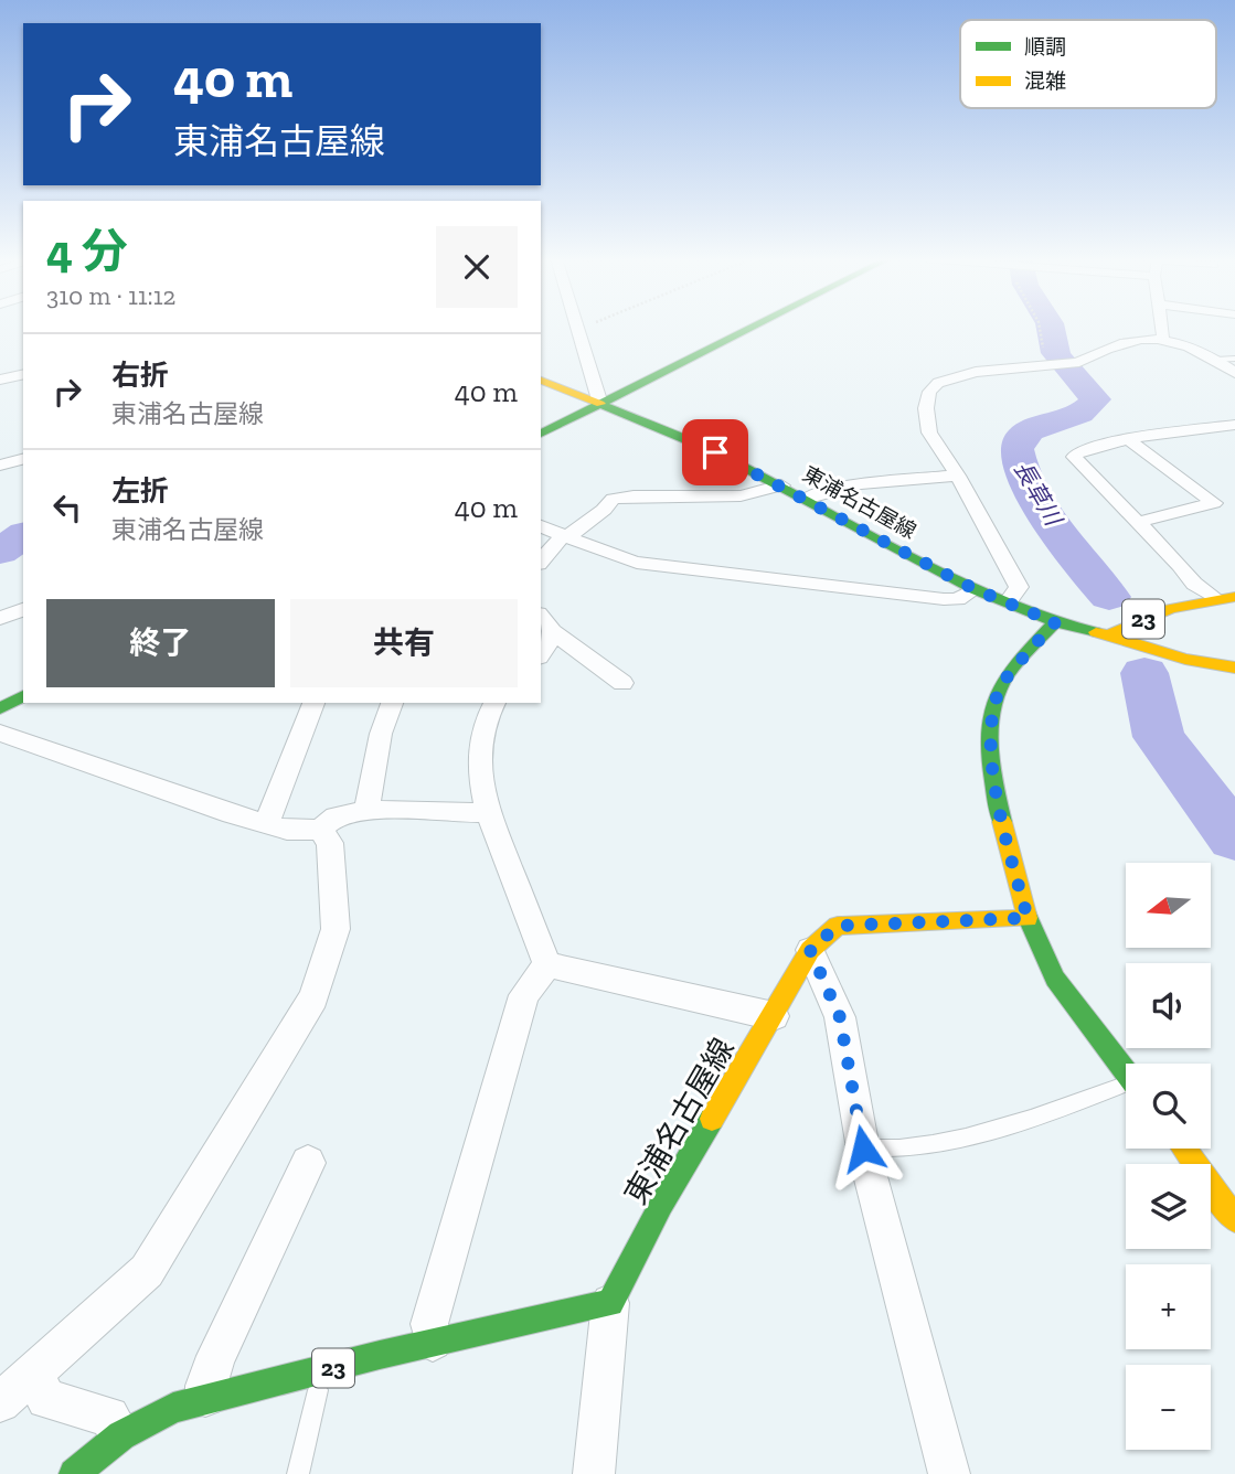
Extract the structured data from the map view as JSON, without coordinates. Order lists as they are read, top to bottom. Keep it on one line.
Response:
{"streets":{"main road":["東浦名古屋線","23"]},"crossings":[["東浦名古屋線","23"]],"water":["長草川"],"legend":["順調","混雑"],"north":"left","page":{"turn":["40 m","東浦名古屋線"],"heading":["4 分","310 m · 11:12"],"list":[{"name":"右折","note":"東浦名古屋線","value":"40 m"},{"name":"左折","note":"東浦名古屋線","value":"40 m"}],"buttons":["終了","共有"],"map_buttons":["+","−"]}}
